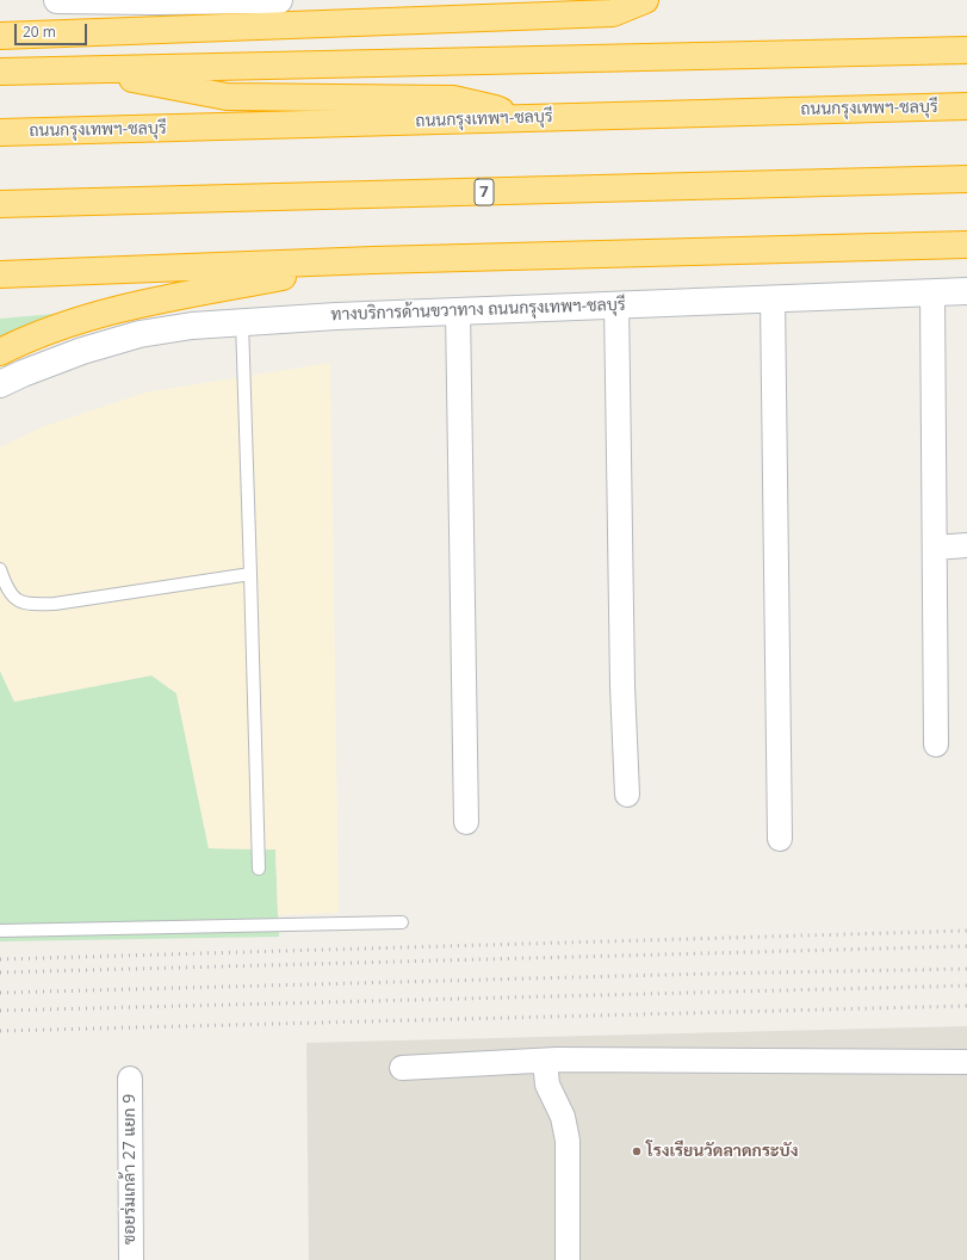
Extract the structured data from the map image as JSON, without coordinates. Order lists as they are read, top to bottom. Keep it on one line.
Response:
{"streets":{"highway":["ถนนกรุงเทพฯ-ชลบุรี","7"],"main road":["ทางบริการด้านขวาทาง ถนนกรุงเทพฯ-ชลบุรี"],"street":["ซอยร่มเกล้า 27 แยก 9"]},"places":["โรงเรียนวัดลาดกระบัง"],"scale_bar":"20 m"}
